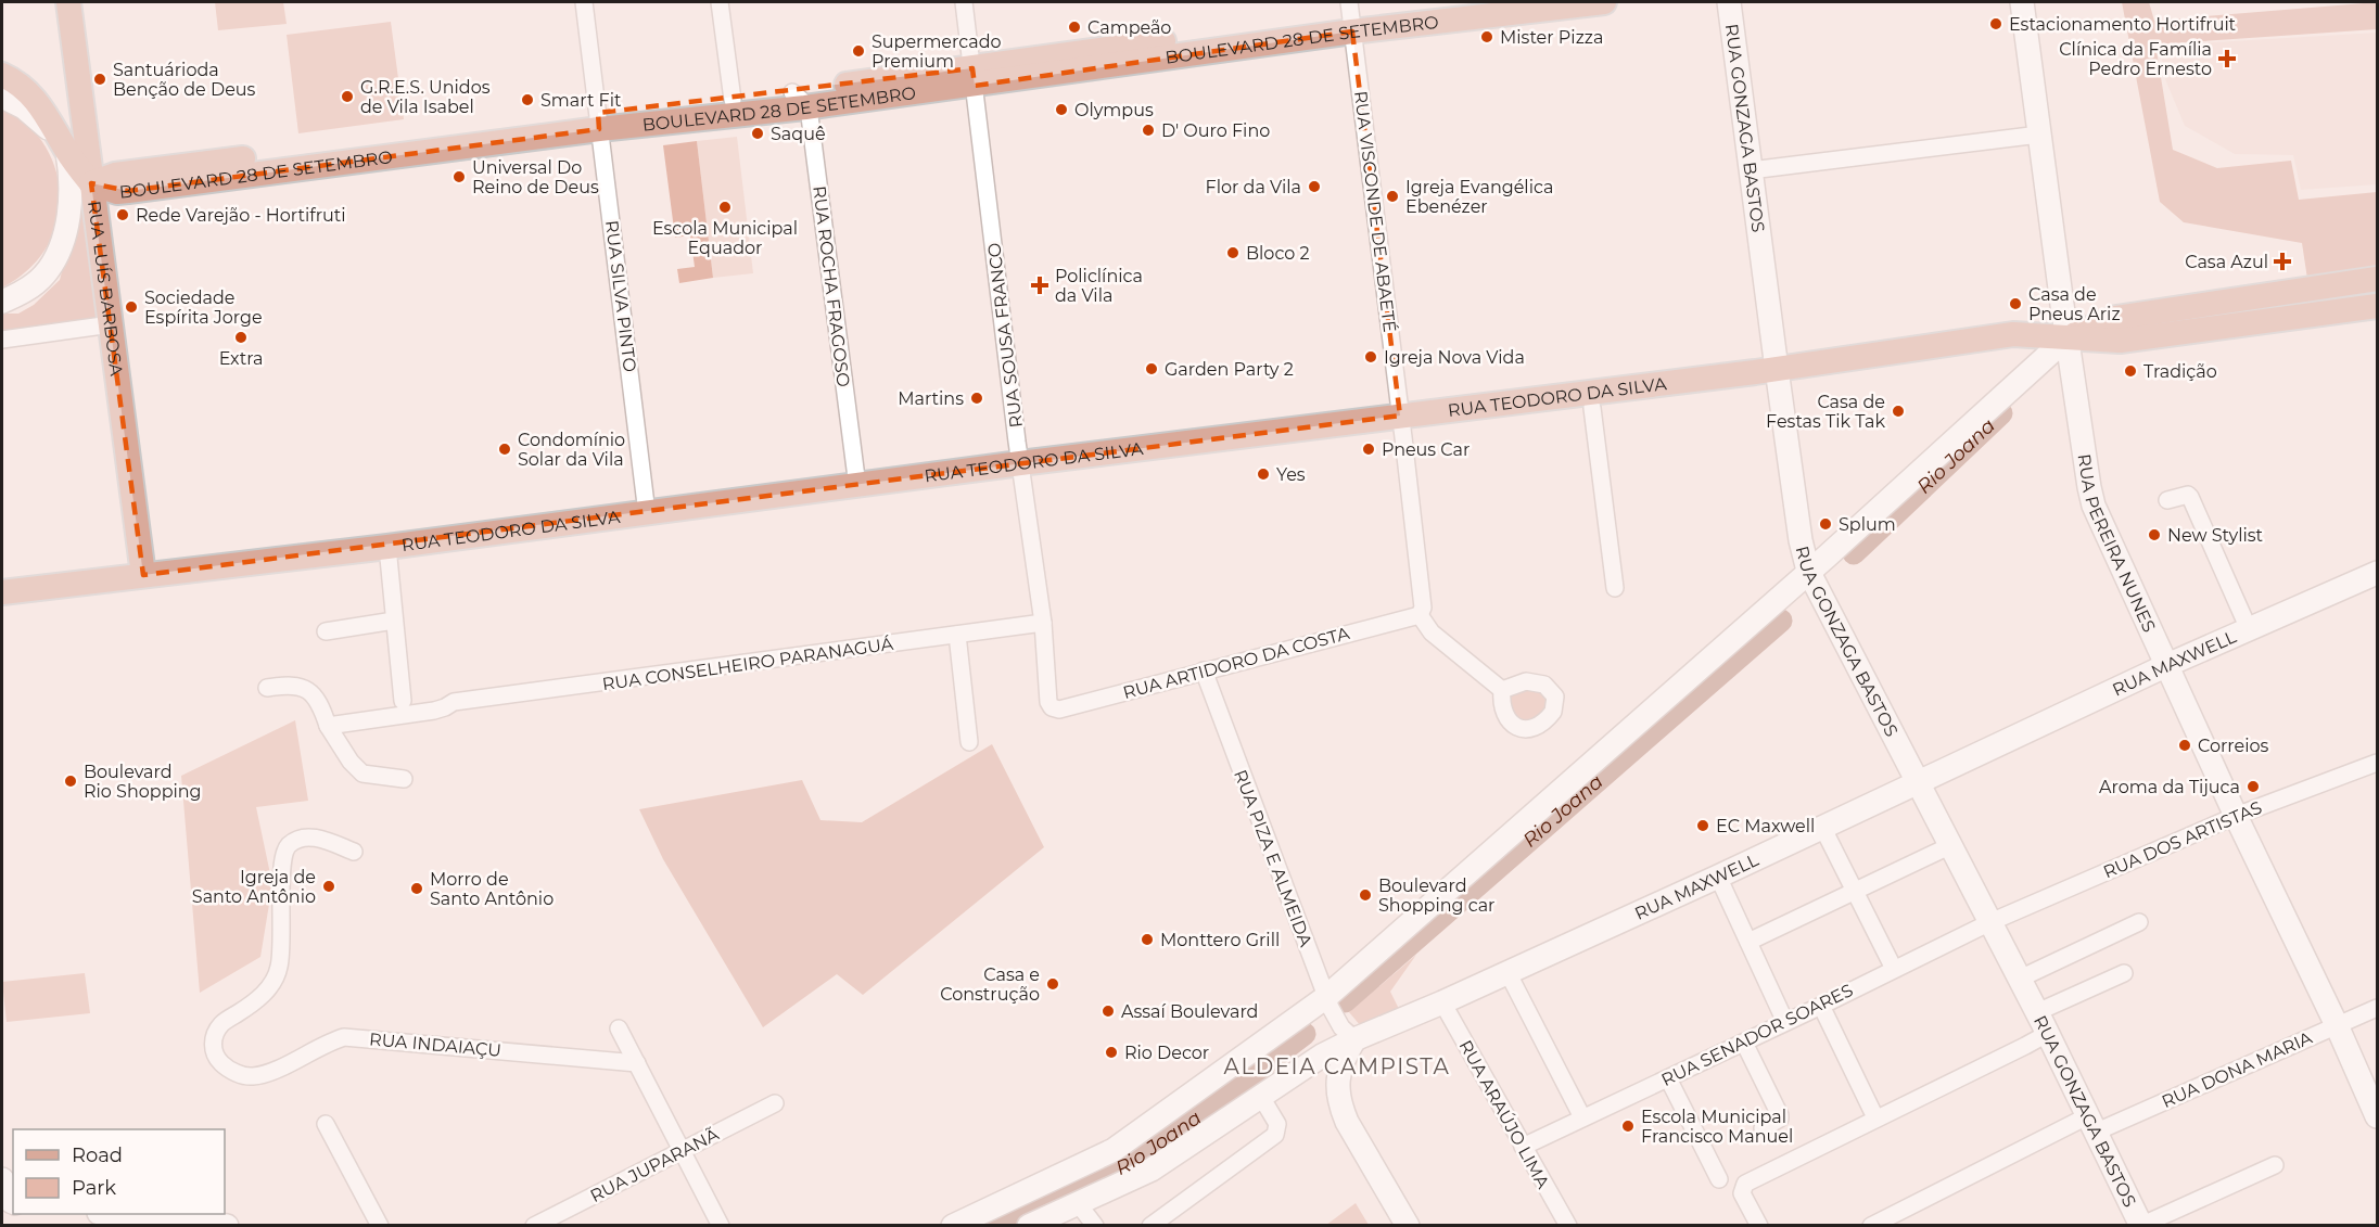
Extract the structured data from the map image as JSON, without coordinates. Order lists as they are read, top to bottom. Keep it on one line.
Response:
{"streets":{"main road":["BOULEVARD 28 DE SETEMBRO","RUA GONZAGA BASTOS","RUA LUÍS BARBOSA","RUA TEODORO DA SILVA","RUA PEREIRA NUNES","RUA MAXWELL"],"street":["RUA VISCONDE DE ABAETÉ","RUA ROCHA FRAGOSO","RUA SILVA PINTO","RUA SOUSA FRANCO","RUA ARTIDORO DA COSTA","RUA CONSELHEIRO PARANAGUÁ","RUA DOS ARTISTAS","RUA PIZA E ALMEIDA","RUA SENADOR SOARES","RUA INDAIAÇU","RUA DONA MARIA","RUA ARAÚJO LIMA","RUA JUPARANÃ"]},"crossings":[["BOULEVARD 28 DE SETEMBRO","RUA VISCONDE DE ABAETÉ"],["BOULEVARD 28 DE SETEMBRO","RUA ROCHA FRAGOSO"],["BOULEVARD 28 DE SETEMBRO","RUA LUÍS BARBOSA"],["BOULEVARD 28 DE SETEMBRO","RUA SILVA PINTO"],["BOULEVARD 28 DE SETEMBRO","RUA SOUSA FRANCO"],["RUA GONZAGA BASTOS","RUA TEODORO DA SILVA"],["RUA GONZAGA BASTOS","RUA MAXWELL"],["RUA GONZAGA BASTOS","RUA DOS ARTISTAS"],["RUA GONZAGA BASTOS","RUA SENADOR SOARES"],["RUA GONZAGA BASTOS","RUA DONA MARIA"],["RUA VISCONDE DE ABAETÉ","RUA TEODORO DA SILVA"],["RUA VISCONDE DE ABAETÉ","RUA ARTIDORO DA COSTA"],["RUA ROCHA FRAGOSO","RUA TEODORO DA SILVA"],["RUA LUÍS BARBOSA","RUA TEODORO DA SILVA"],["RUA SILVA PINTO","RUA TEODORO DA SILVA"],["RUA SOUSA FRANCO","RUA TEODORO DA SILVA"],["RUA SOUSA FRANCO","RUA ARTIDORO DA COSTA"],["RUA SOUSA FRANCO","RUA CONSELHEIRO PARANAGUÁ"],["RUA TEODORO DA SILVA","RUA PEREIRA NUNES"],["RUA PEREIRA NUNES","RUA MAXWELL"],["RUA PEREIRA NUNES","RUA DOS ARTISTAS"],["RUA PEREIRA NUNES","RUA DONA MARIA"],["RUA ARTIDORO DA COSTA","RUA PIZA E ALMEIDA"],["RUA MAXWELL","RUA PIZA E ALMEIDA"],["RUA MAXWELL","RUA ARAÚJO LIMA"],["RUA DOS ARTISTAS","RUA SENADOR SOARES"],["RUA SENADOR SOARES","RUA ARAÚJO LIMA"]],"districts":["ALDEIA CAMPISTA"],"water":["Rio Joana"],"places":{"other":["Estacionamento Hortifruit","Campeão","Mister Pizza","Supermercado Premium","Santuárioda Benção de Deus","G.R.E.S. Unidos de Vila Isabel","Smart Fit","Olympus","D' Ouro Fino","Saquê","Universal Do Reino de Deus","Flor da Vila","Igreja Evangélica Ebenézer","Escola Municipal Equador","Rede Varejão - Hortifruti","Bloco 2","Casa de Pneus Ariz","Sociedade Espírita Jorge","Extra","Igreja Nova Vida","Garden Party 2","Tradição","Martins","Casa de Festas Tik Tak","Condomínio Solar da Vila","Pneus Car","Yes","Splum","New Stylist","Correios","Boulevard Rio Shopping","Aroma da Tijuca","EC Maxwell","Igreja de Santo Antônio","Morro de Santo Antônio","Boulevard Shopping car","Monttero Grill","Casa e Construção","Assaí Boulevard","Rio Decor","Escola Municipal Francisco Manuel"],"health":["Clínica da Família Pedro Ernesto","Casa Azul","Policlínica da Vila"]},"legend":["Road","Park"]}
